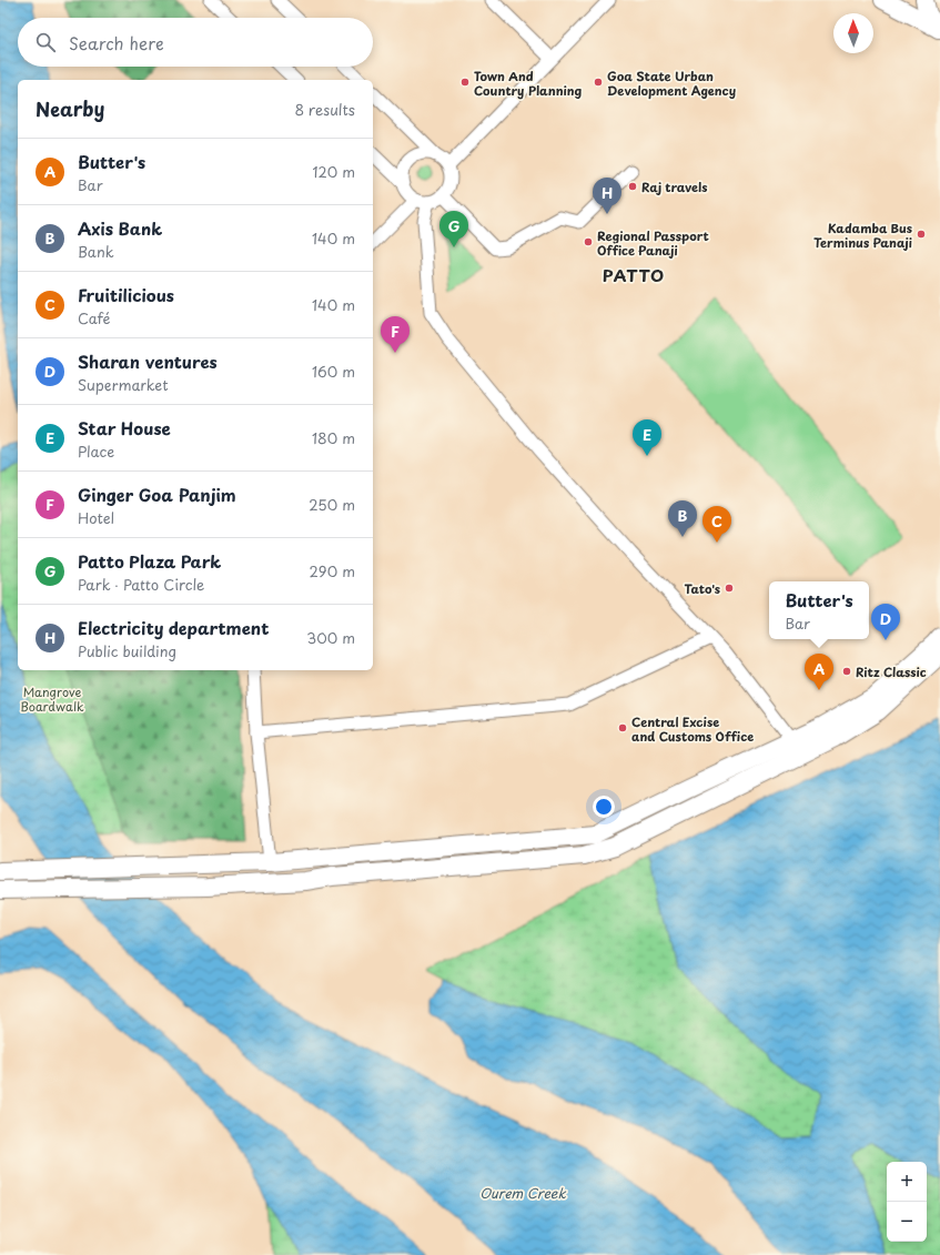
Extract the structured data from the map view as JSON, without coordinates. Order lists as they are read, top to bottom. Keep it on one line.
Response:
{"districts":["PATTO"],"water":["Ourem Creek"],"parks":["Mangrove Boardwalk"],"places":["Town And Country Planning","Goa State Urban Development Agency","Raj travels","Kadamba Bus Terminus Panaji","Regional Passport Office Panaji","Tato's","Ritz Classic","Central Excise and Customs Office"],"north":"top","page":{"search":"Search here","heading":["Nearby","8 results"],"list":[{"mark":"A","name":"Butter's","note":"Bar","value":"120 m"},{"mark":"B","name":"Axis Bank","note":"Bank","value":"140 m"},{"mark":"C","name":"Fruitilicious","note":"Café","value":"140 m"},{"mark":"D","name":"Sharan ventures","note":"Supermarket","value":"160 m"},{"mark":"E","name":"Star House","note":"Place","value":"180 m"},{"mark":"F","name":"Ginger Goa Panjim","note":"Hotel","value":"250 m"},{"mark":"G","name":"Patto Plaza Park","note":"Park · Patto Circle","value":"290 m"},{"mark":"H","name":"Electricity department","note":"Public building","value":"300 m"}],"pins":["H","G","F","E","B","C","D","A"],"popup":["Butter's","Bar"],"map_buttons":["+","−"]}}
